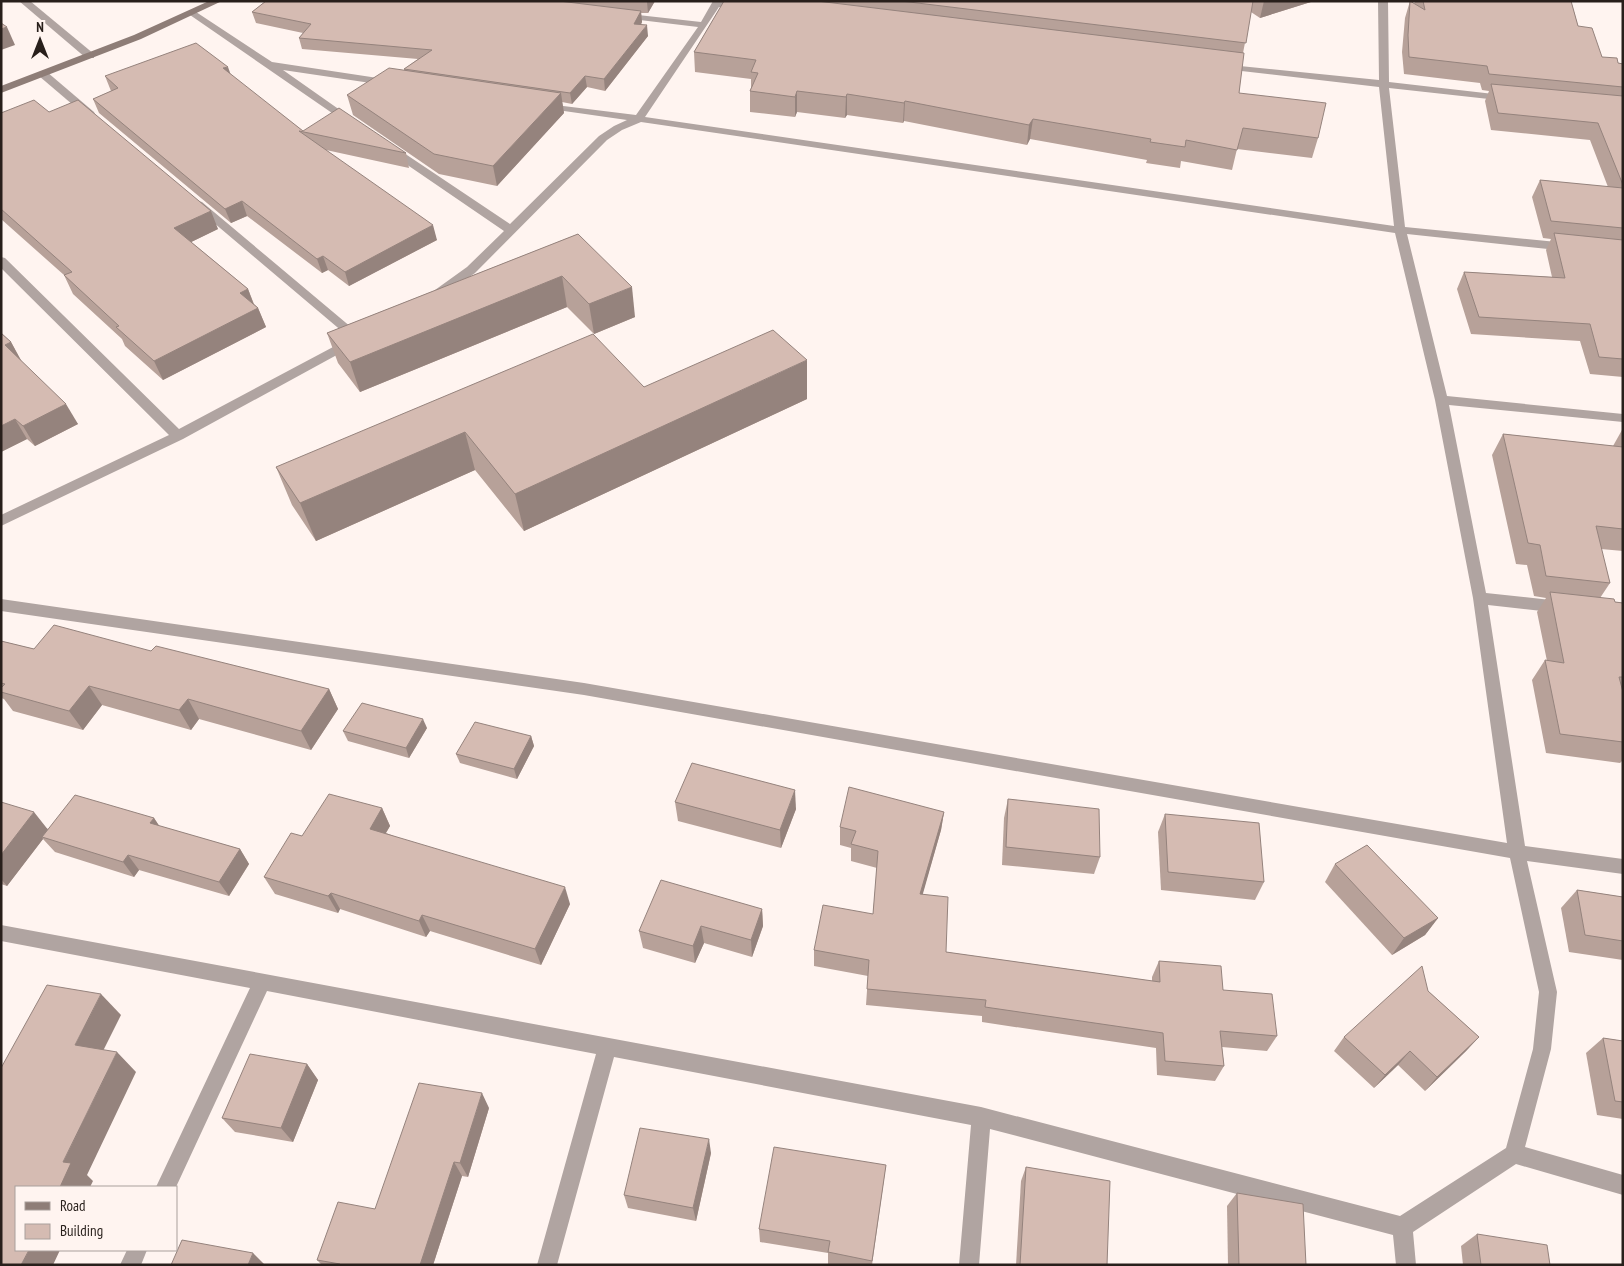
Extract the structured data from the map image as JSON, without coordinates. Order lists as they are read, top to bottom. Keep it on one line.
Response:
{"legend":["Road","Building"],"north":"top"}
